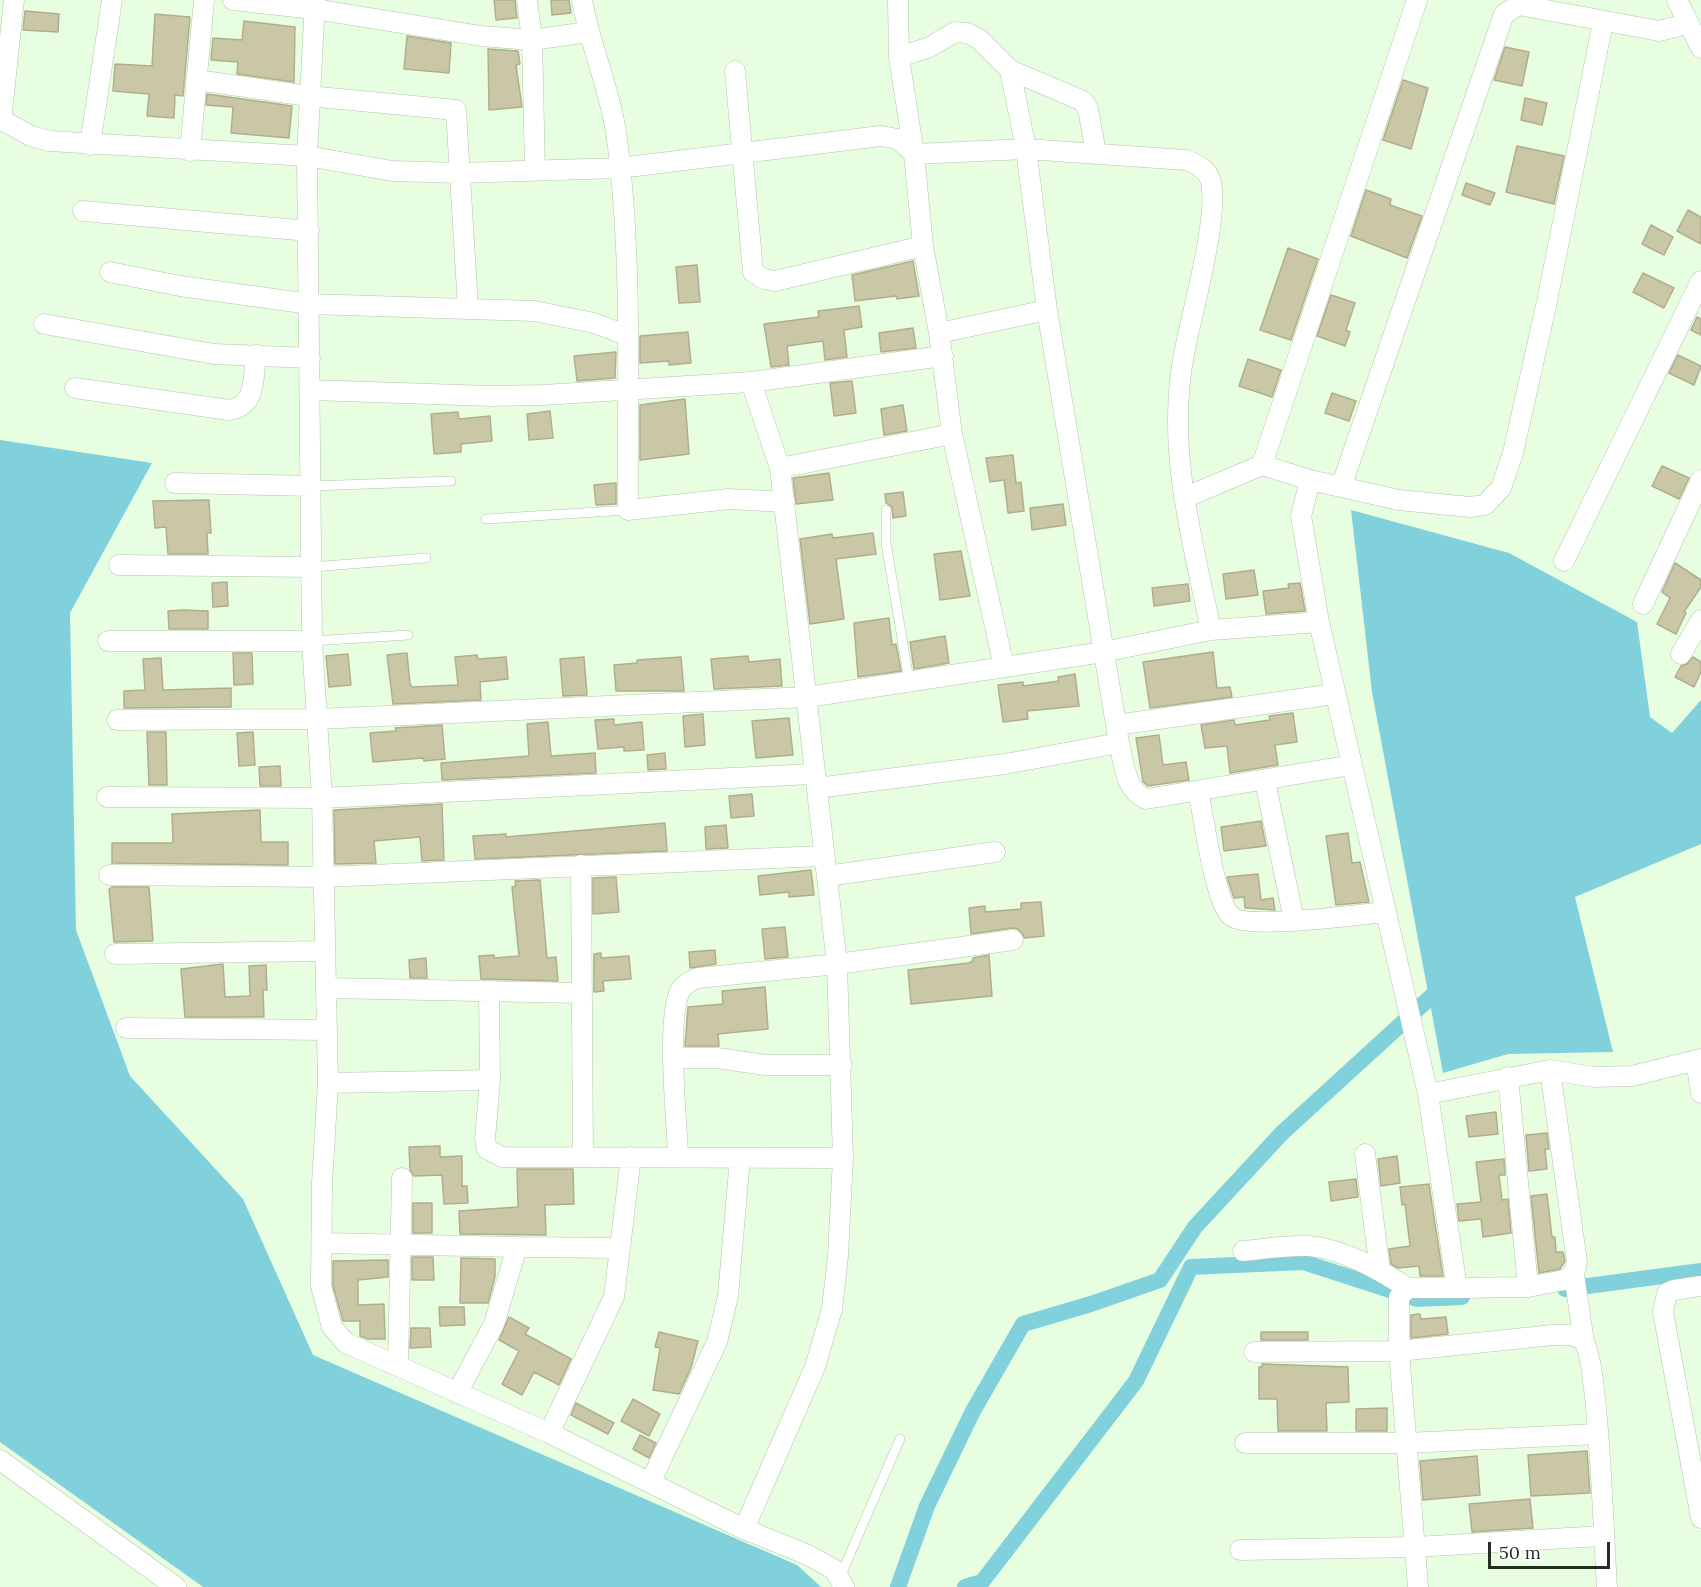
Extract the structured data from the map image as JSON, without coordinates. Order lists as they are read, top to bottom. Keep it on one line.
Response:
{"scale_bar":"50 m"}
